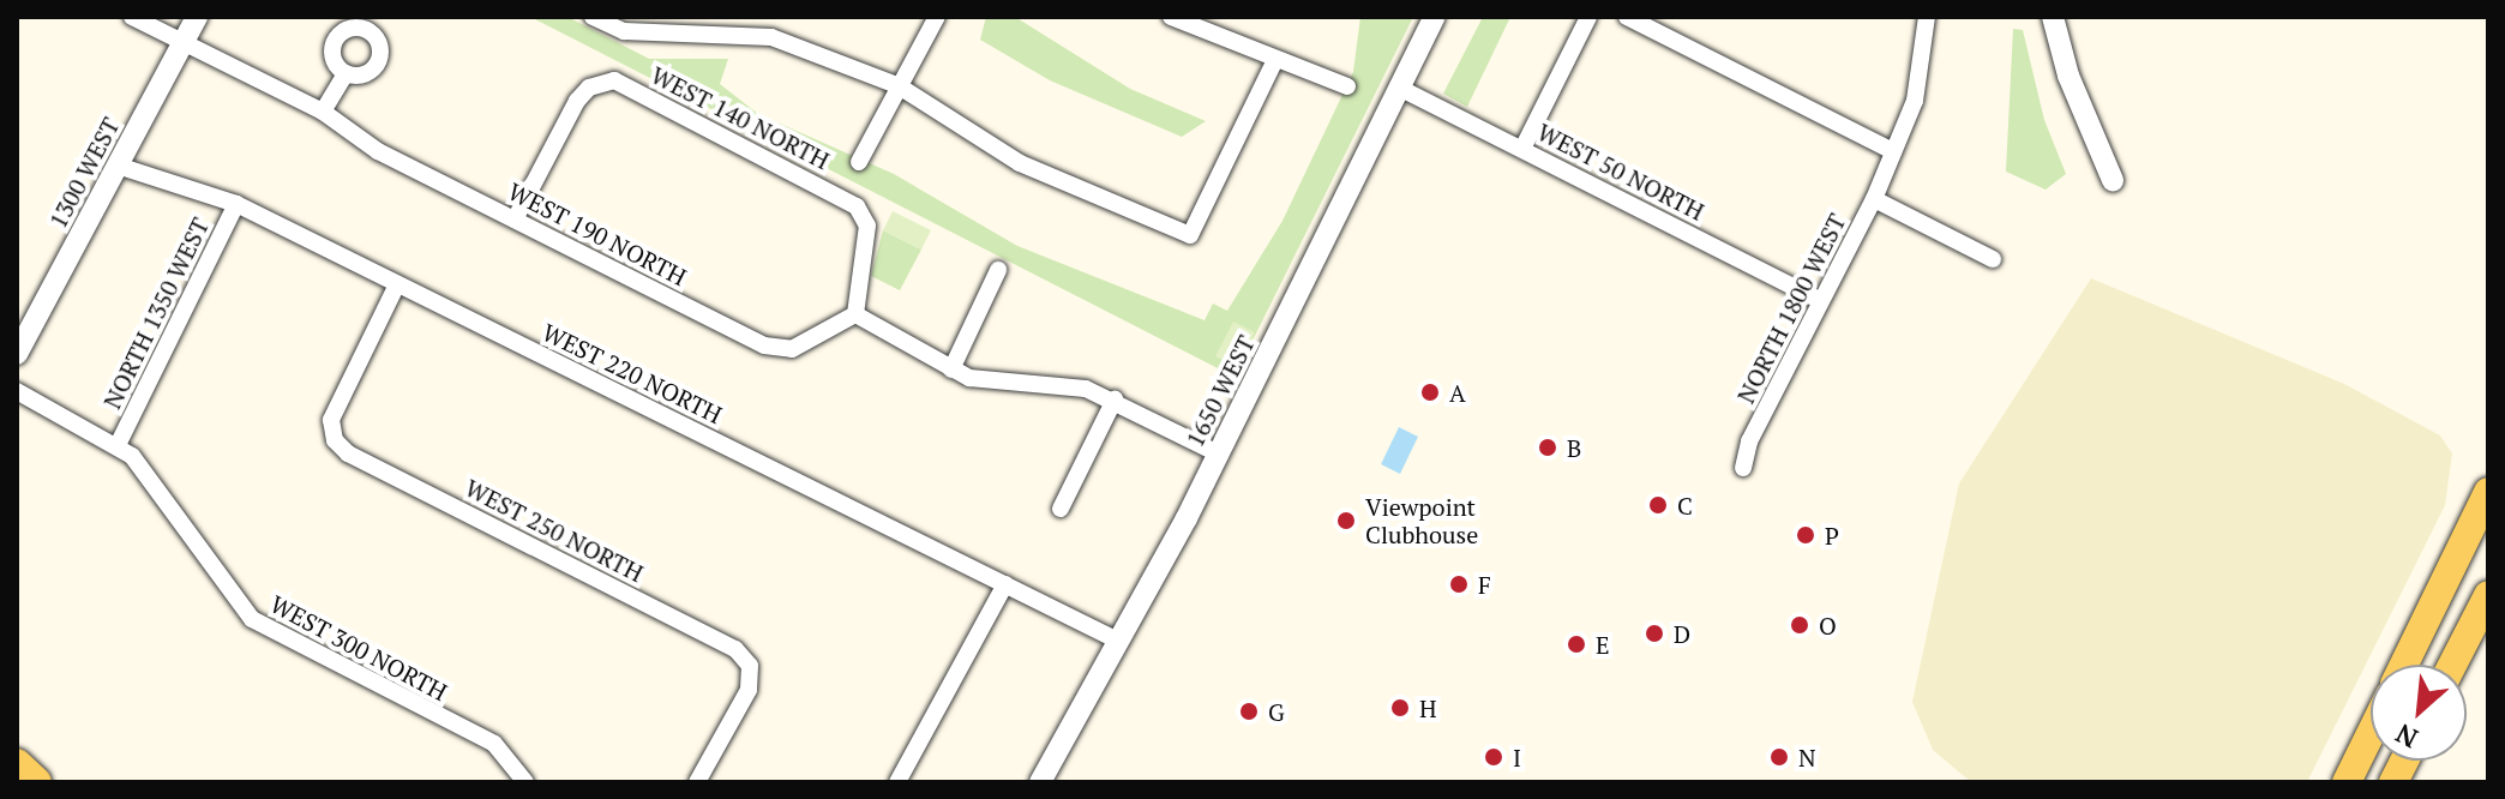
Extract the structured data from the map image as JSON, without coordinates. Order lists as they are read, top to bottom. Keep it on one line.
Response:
{"streets":{"street":["WEST 140 NORTH","WEST 50 NORTH","1300 WEST","WEST 190 NORTH","NORTH 1800 WEST","NORTH 1350 WEST","WEST 220 NORTH","1650 WEST","WEST 250 NORTH","WEST 300 NORTH"]},"crossings":[["WEST 140 NORTH","WEST 190 NORTH"],["WEST 50 NORTH","NORTH 1800 WEST"],["WEST 50 NORTH","1650 WEST"],["1300 WEST","WEST 190 NORTH"],["1300 WEST","WEST 220 NORTH"],["NORTH 1350 WEST","WEST 220 NORTH"],["NORTH 1350 WEST","WEST 300 NORTH"],["WEST 220 NORTH","1650 WEST"],["WEST 220 NORTH","WEST 250 NORTH"]],"places":["A","B","C","Viewpoint Clubhouse","P","F","O","D","E","H","G","I","N"],"north":"bottom left"}
